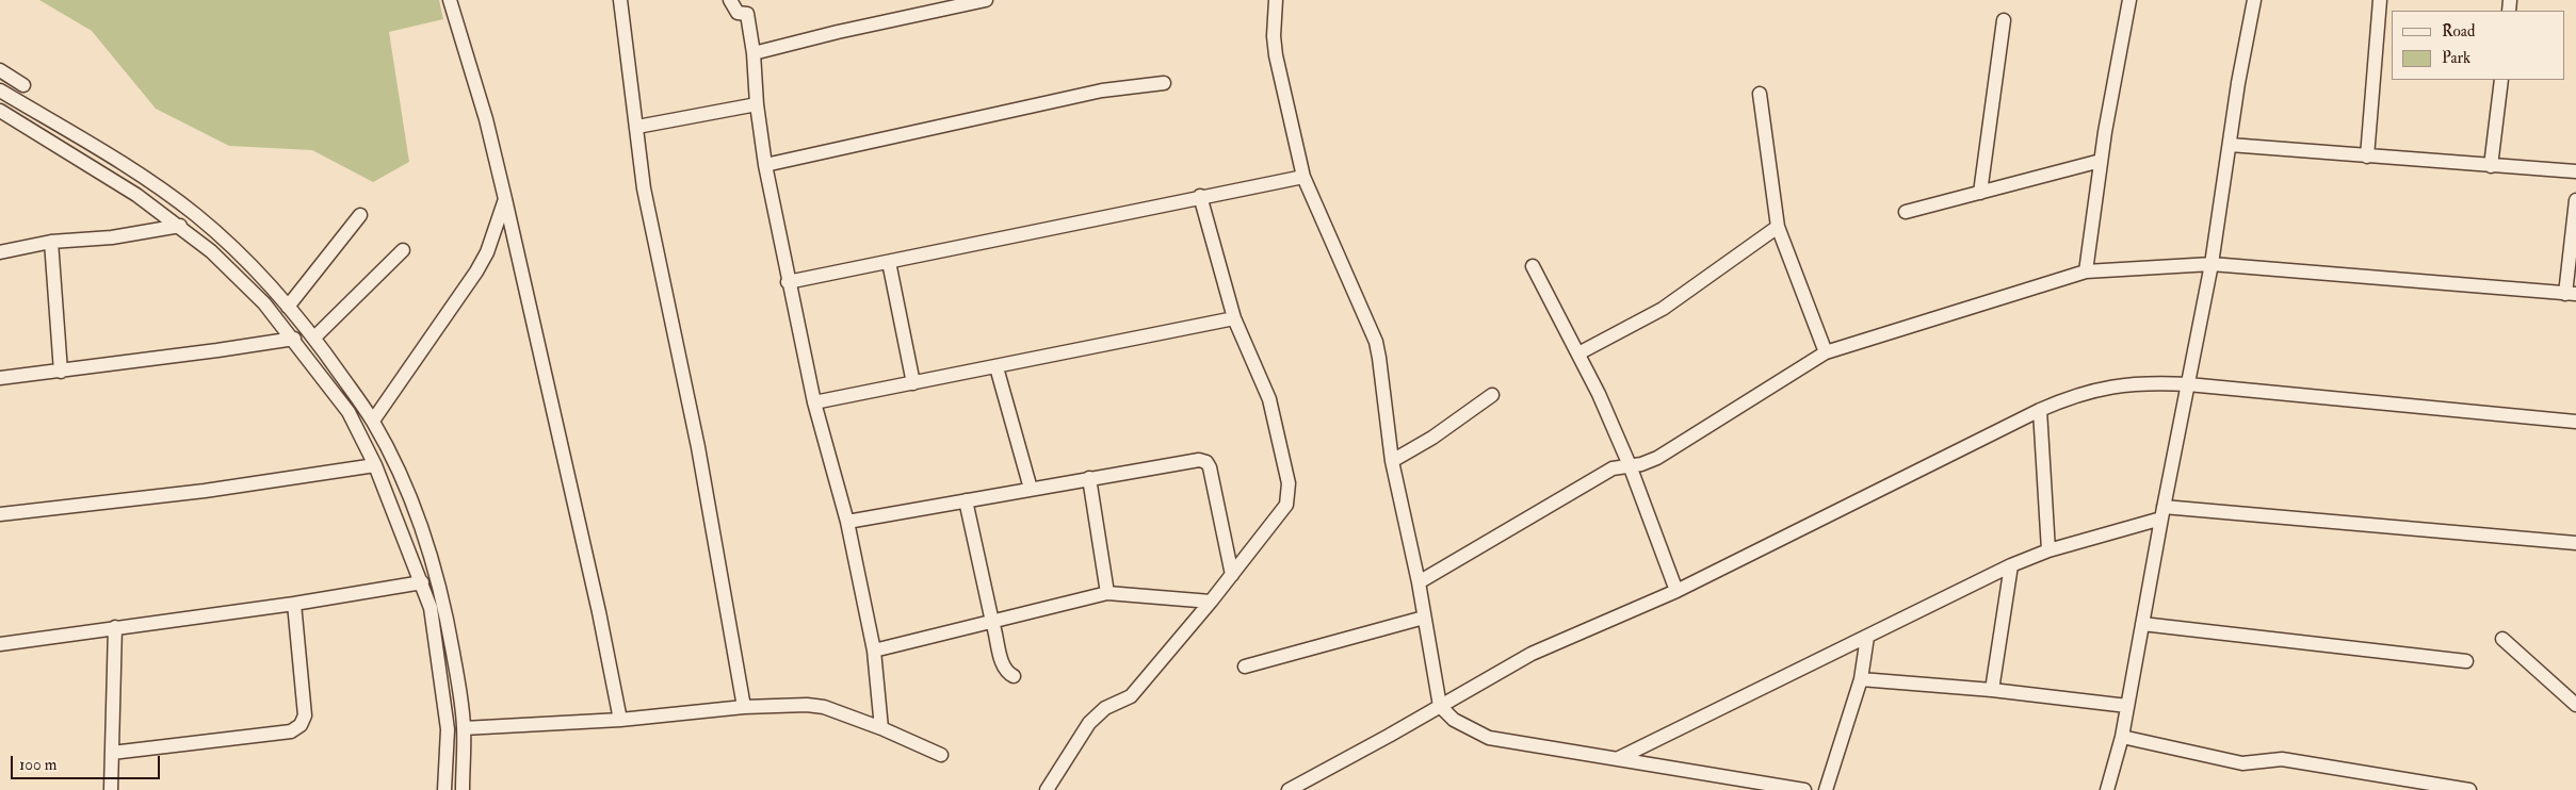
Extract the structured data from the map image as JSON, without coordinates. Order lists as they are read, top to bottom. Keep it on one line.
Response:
{"legend":["Road","Park"],"scale_bar":"100 m"}
